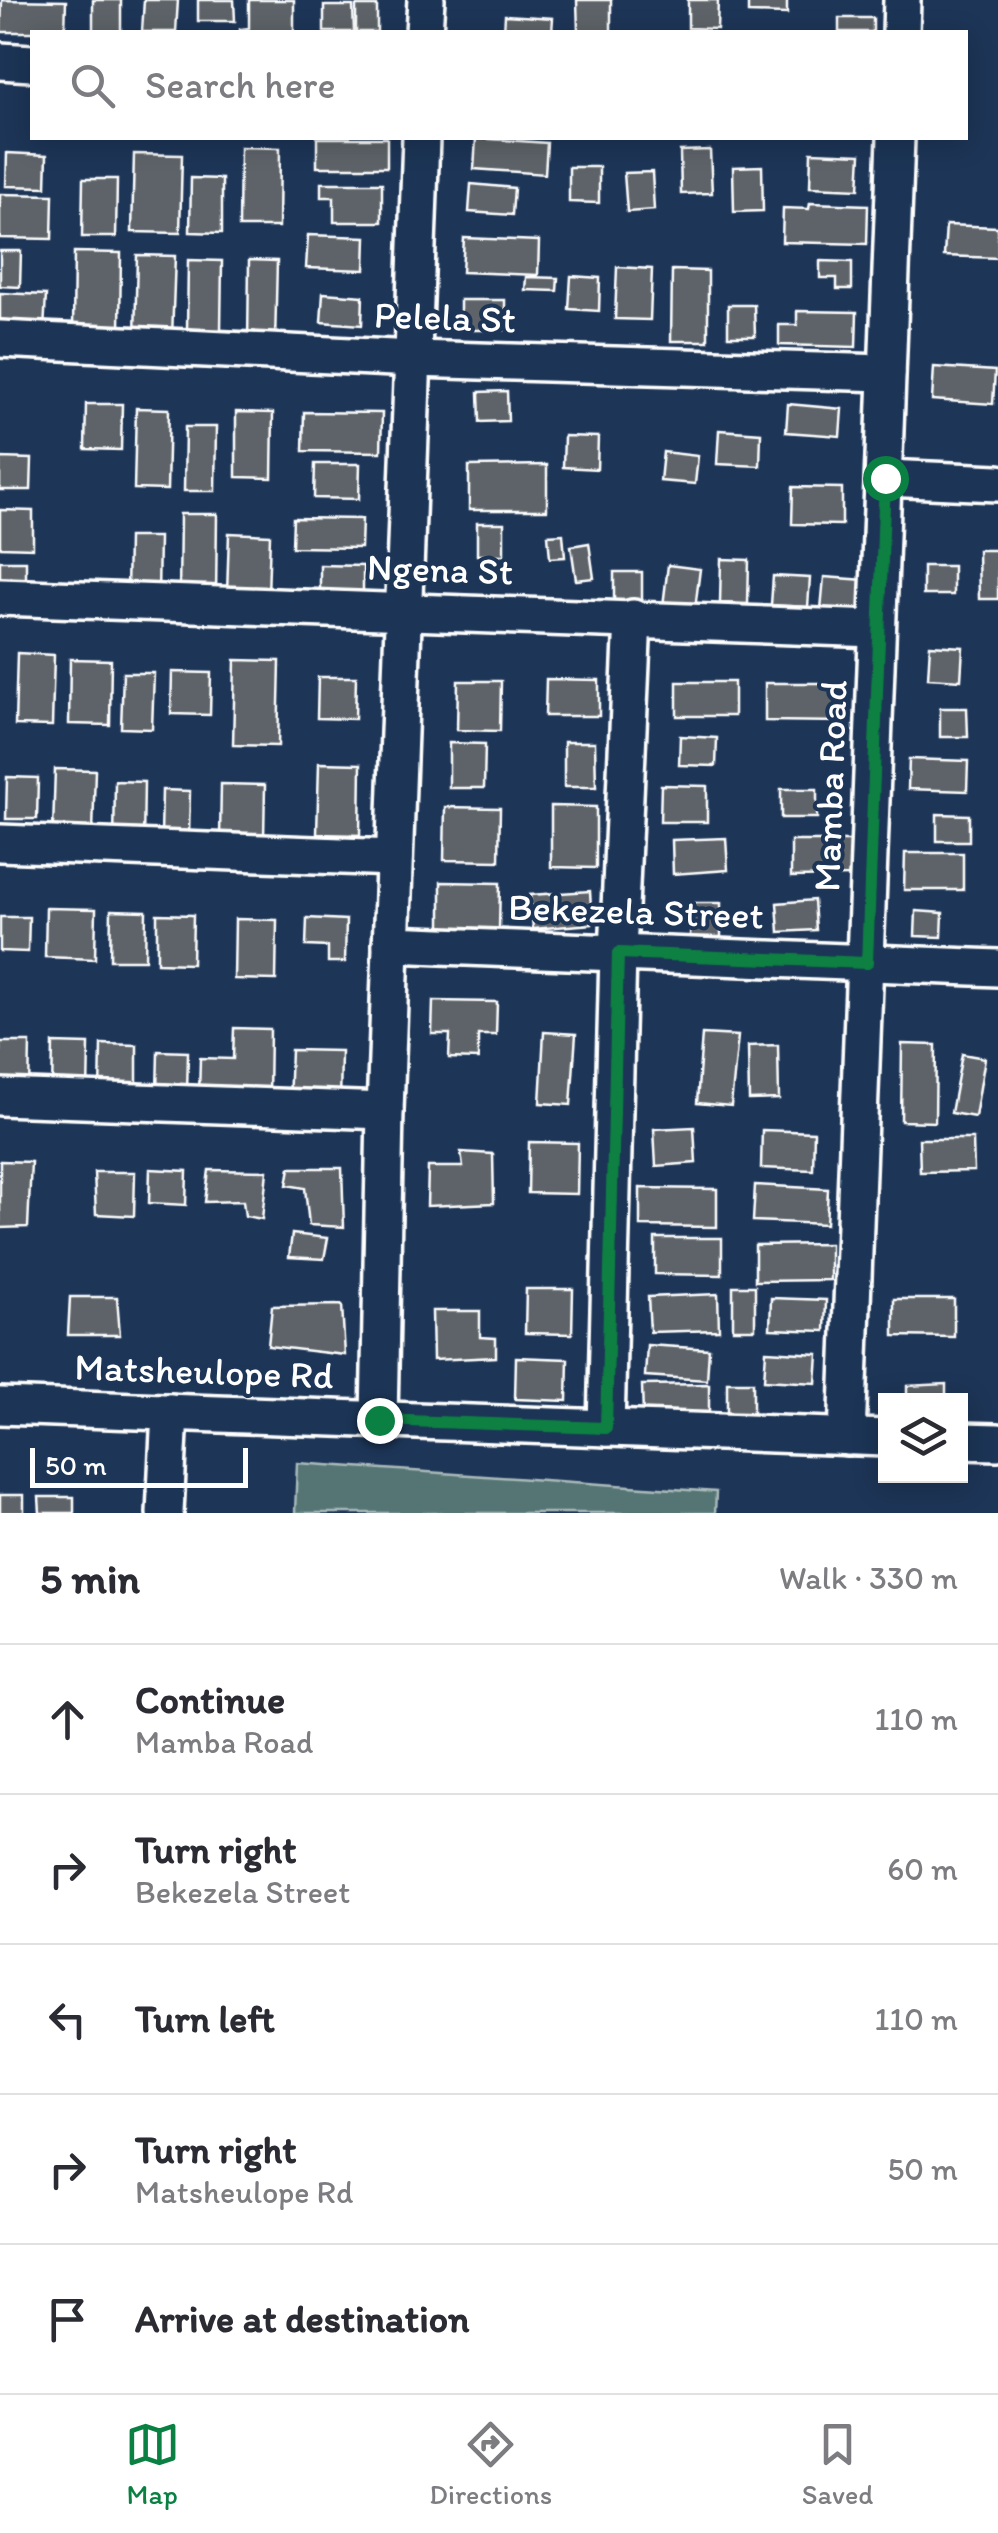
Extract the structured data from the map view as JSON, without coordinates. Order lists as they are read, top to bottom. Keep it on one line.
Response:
{"streets":{"street":["Pelela St","Ngena St","Mamba Road","Bekezela Street","Matsheulope Rd"]},"crossings":[["Pelela St","Mamba Road"],["Ngena St","Mamba Road"],["Mamba Road","Bekezela Street"],["Mamba Road","Matsheulope Rd"]],"scale_bar":"50 m","page":{"search":"Search here","scale":"50 m","heading":["5 min","Walk · 330 m"],"list":[["Continue","Mamba Road","110 m"],["Turn right","Bekezela Street","60 m"],["Turn left","110 m"],["Turn right","Matsheulope Rd","50 m"],"Arrive at destination"],"nav":["Map","Directions","Saved"]}}
